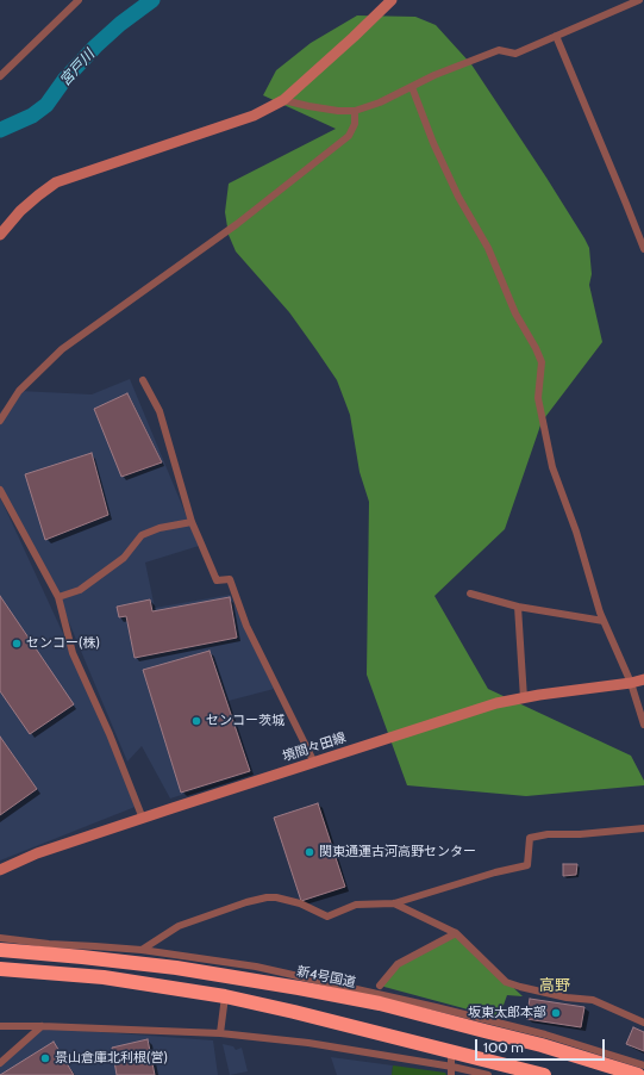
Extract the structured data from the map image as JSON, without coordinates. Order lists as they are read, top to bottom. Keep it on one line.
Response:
{"streets":{"highway":["新4号国道"],"main road":["境間々田線"]},"districts":["高野"],"water":["宮戸川"],"places":["センコー(株)","センコー茨城","関東通運古河高野センター","坂東太郎本部","景山倉庫北利根(営)"],"scale_bar":"100 m"}
